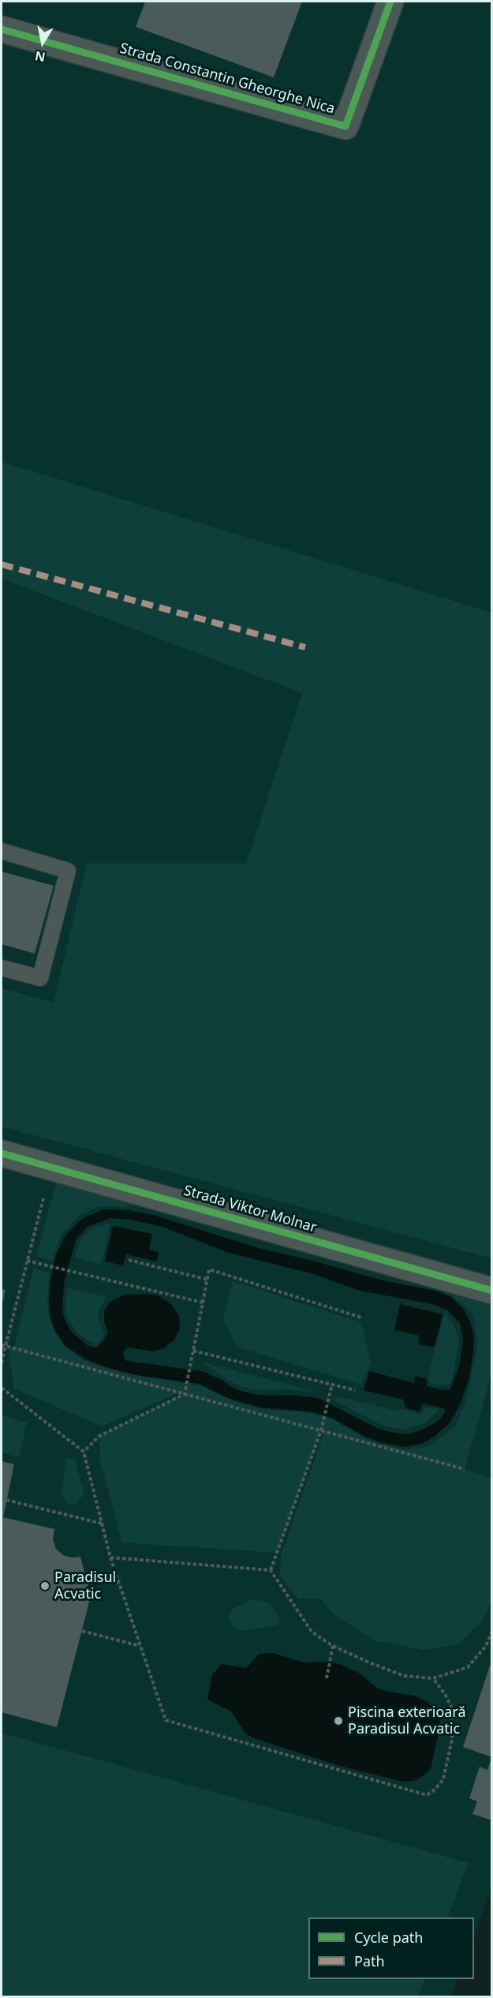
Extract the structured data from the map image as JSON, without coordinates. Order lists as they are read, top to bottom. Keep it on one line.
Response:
{"streets":{"street":["Strada Constantin Gheorghe Nica","Strada Viktor Molnar"]},"places":["Paradisul Acvatic","Piscina exterioară Paradisul Acvatic"],"legend":["Cycle path","Path"],"north":"bottom"}
